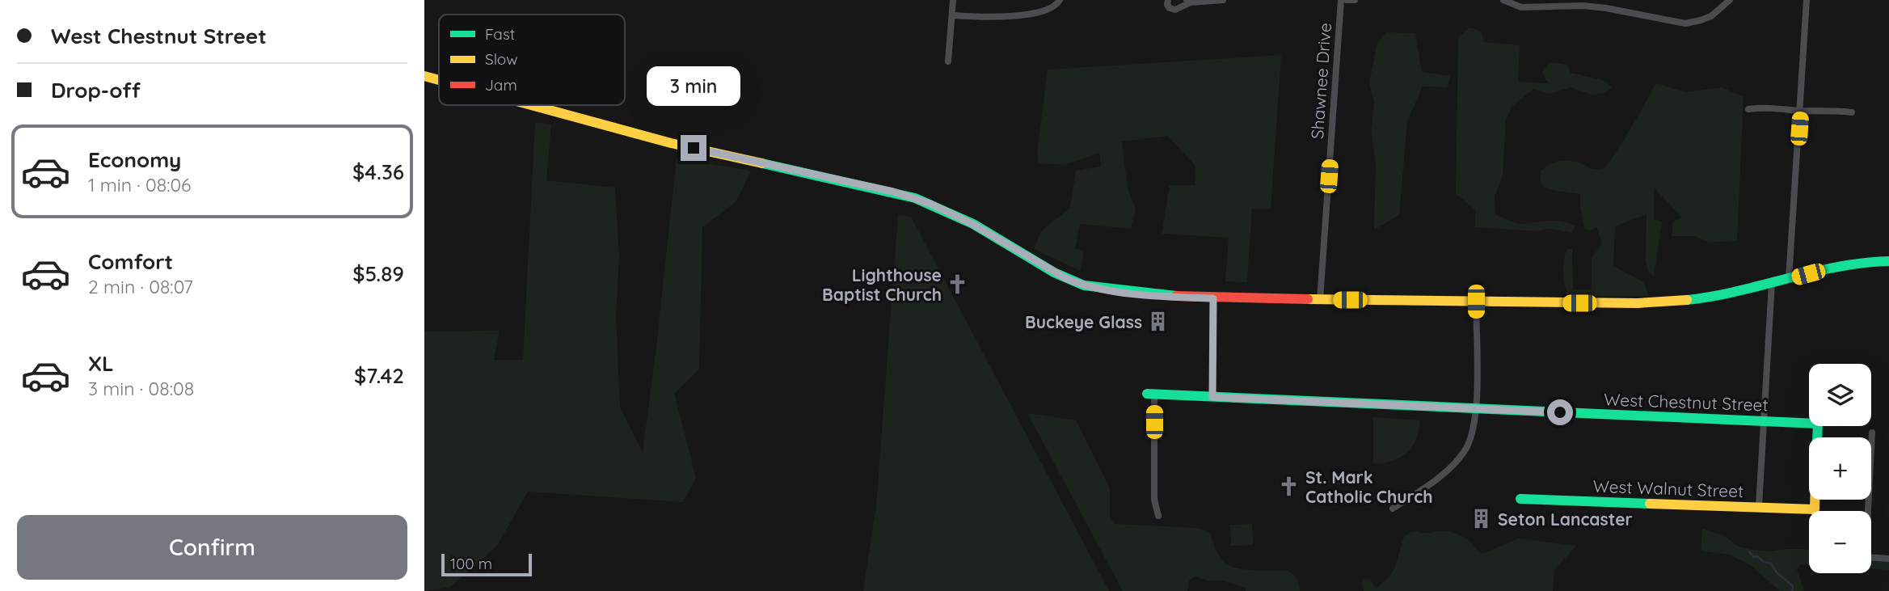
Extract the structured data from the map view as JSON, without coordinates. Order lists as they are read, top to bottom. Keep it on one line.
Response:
{"streets":{"main road":["West Chestnut Street","West Walnut Street"],"street":["Shawnee Drive"]},"places":{"church":["Lighthouse Baptist Church","St. Mark Catholic Church"],"building":["Buckeye Glass","Seton Lancaster"]},"legend":["Fast","Slow","Jam"],"scale_bar":"100 m","page":{"banner":["West Chestnut Street","Drop-off"],"bubble":"3 min","list":[{"name":"Economy","note":"1 min · 08:06","value":"$4.36"},{"name":"Comfort","note":"2 min · 08:07","value":"$5.89"},{"name":"XL","note":"3 min · 08:08","value":"$7.42"}],"map_buttons":["+","−"],"buttons":"Confirm","scale":"100 m"}}
